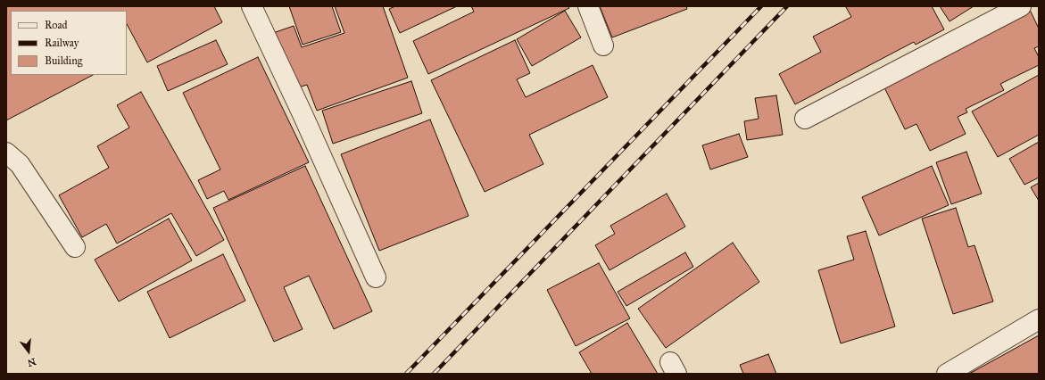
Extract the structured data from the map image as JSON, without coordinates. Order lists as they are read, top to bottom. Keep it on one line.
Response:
{"legend":["Road","Railway","Building"],"north":"bottom"}
